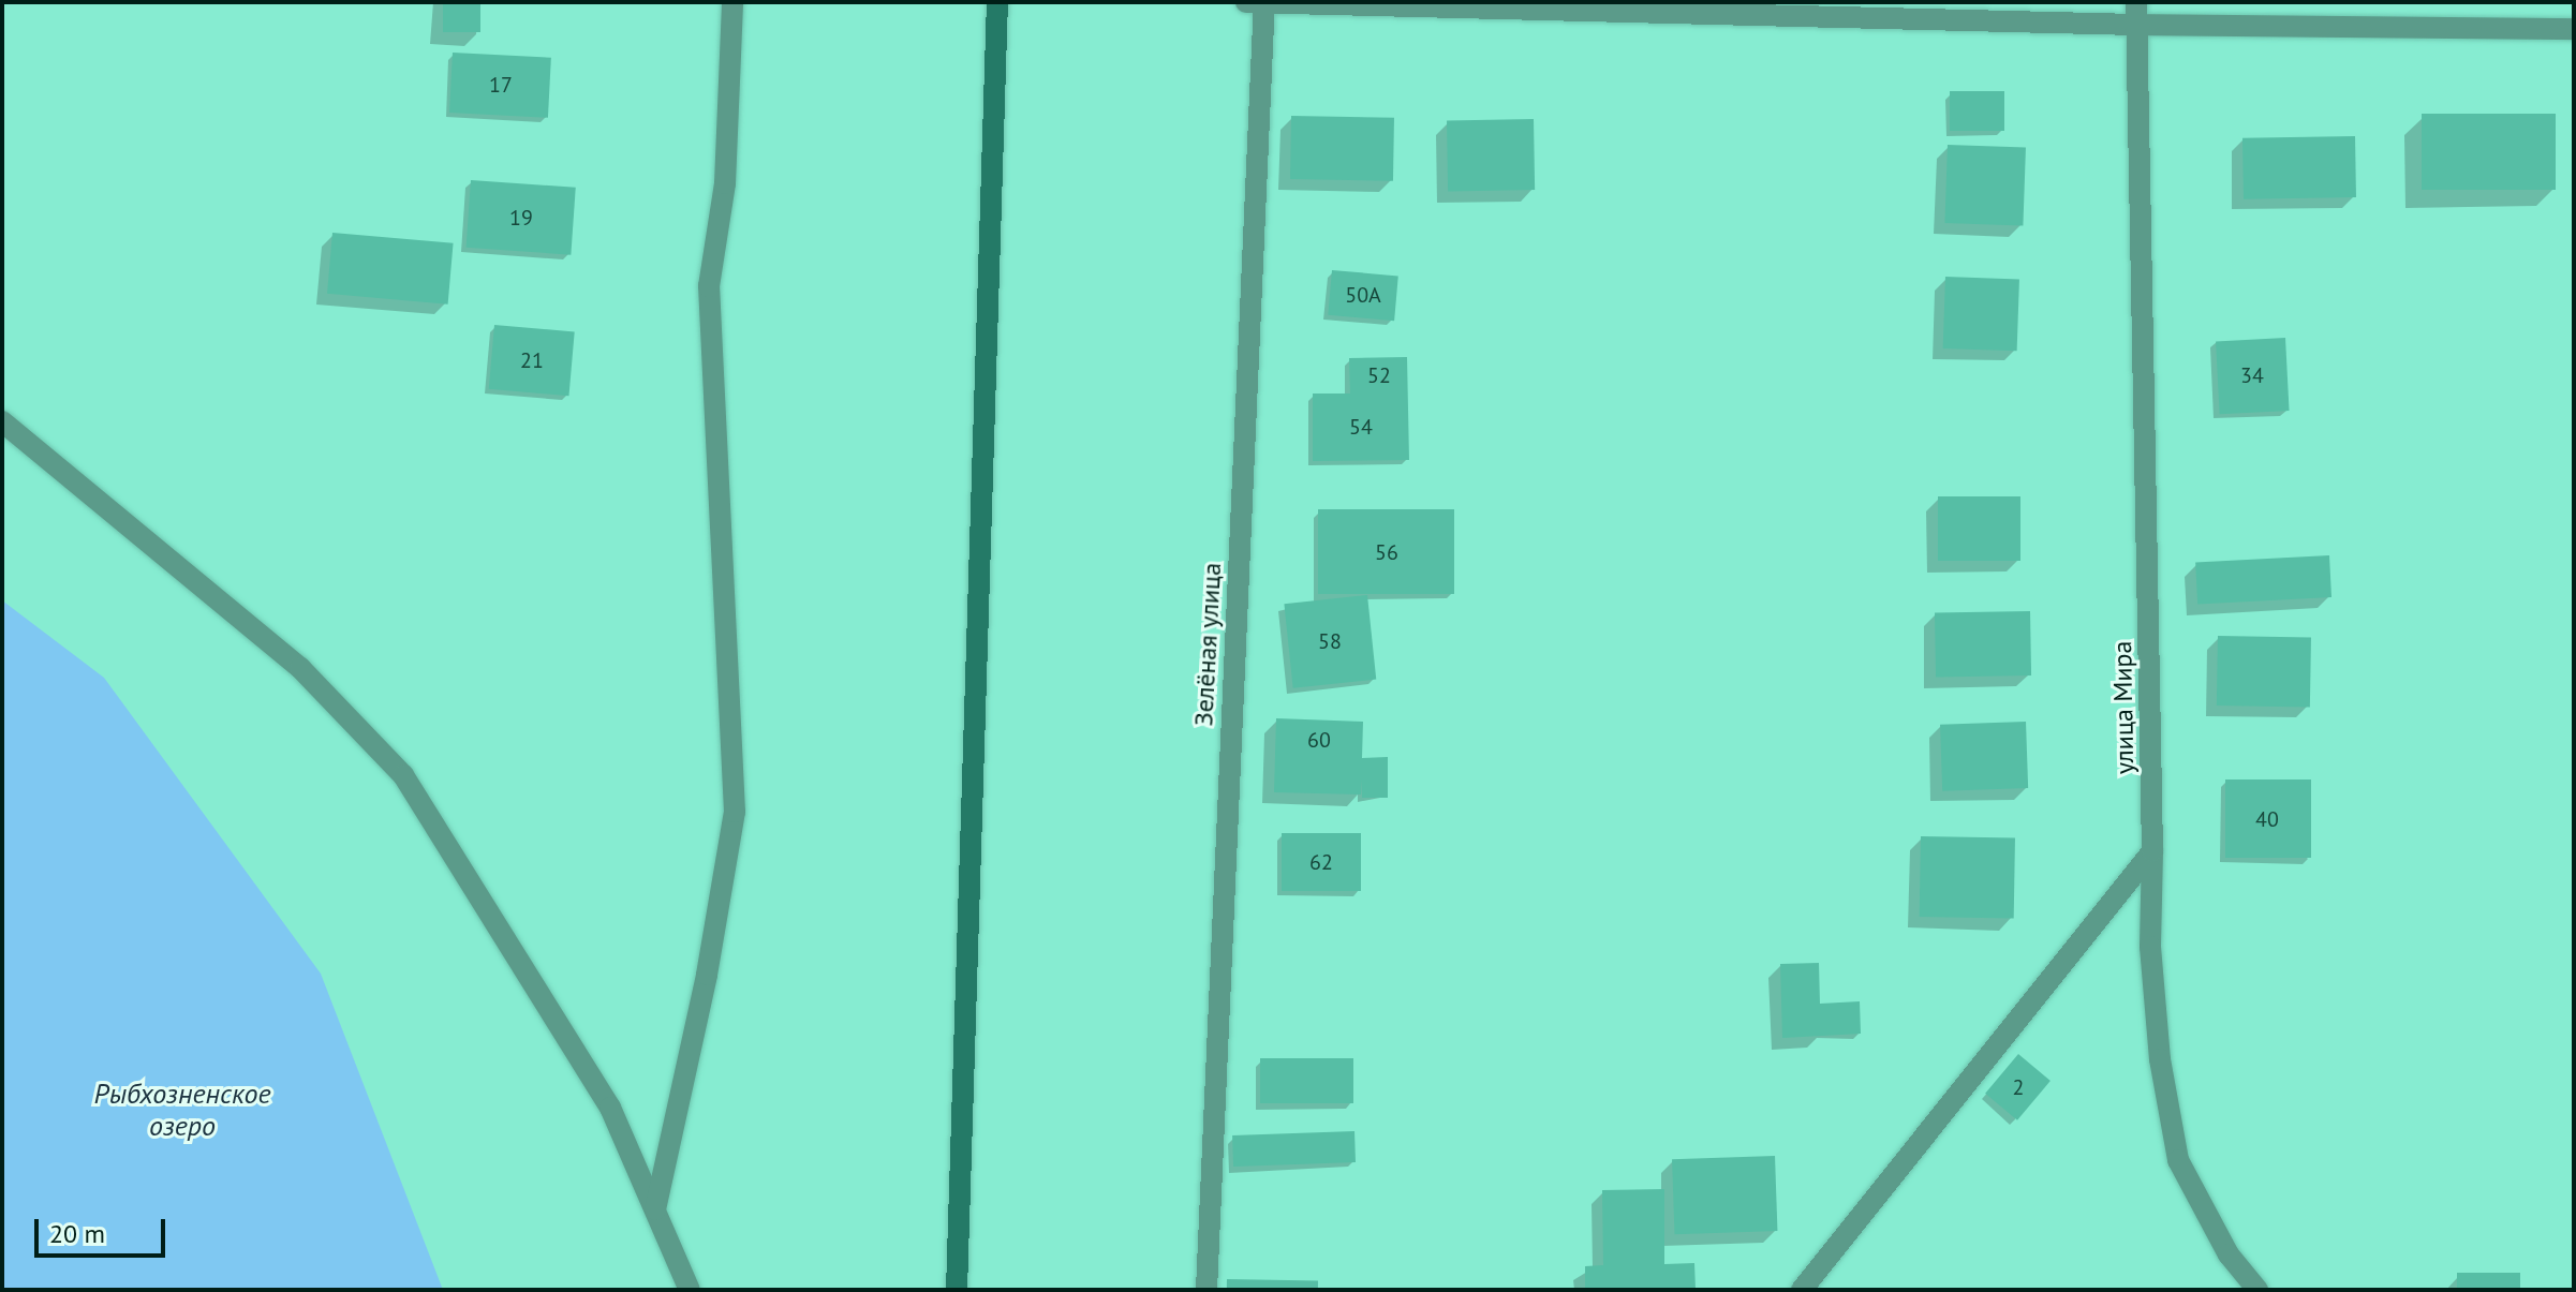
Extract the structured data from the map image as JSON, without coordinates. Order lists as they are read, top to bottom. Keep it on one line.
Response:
{"streets":{"street":["Зелёная улица","улица Мира"]},"water":["Рыбхозненское озеро"],"house_numbers":["17","19","50А","21","52","34","54","56","58","60","40","62","2"],"scale_bar":"20 m"}
